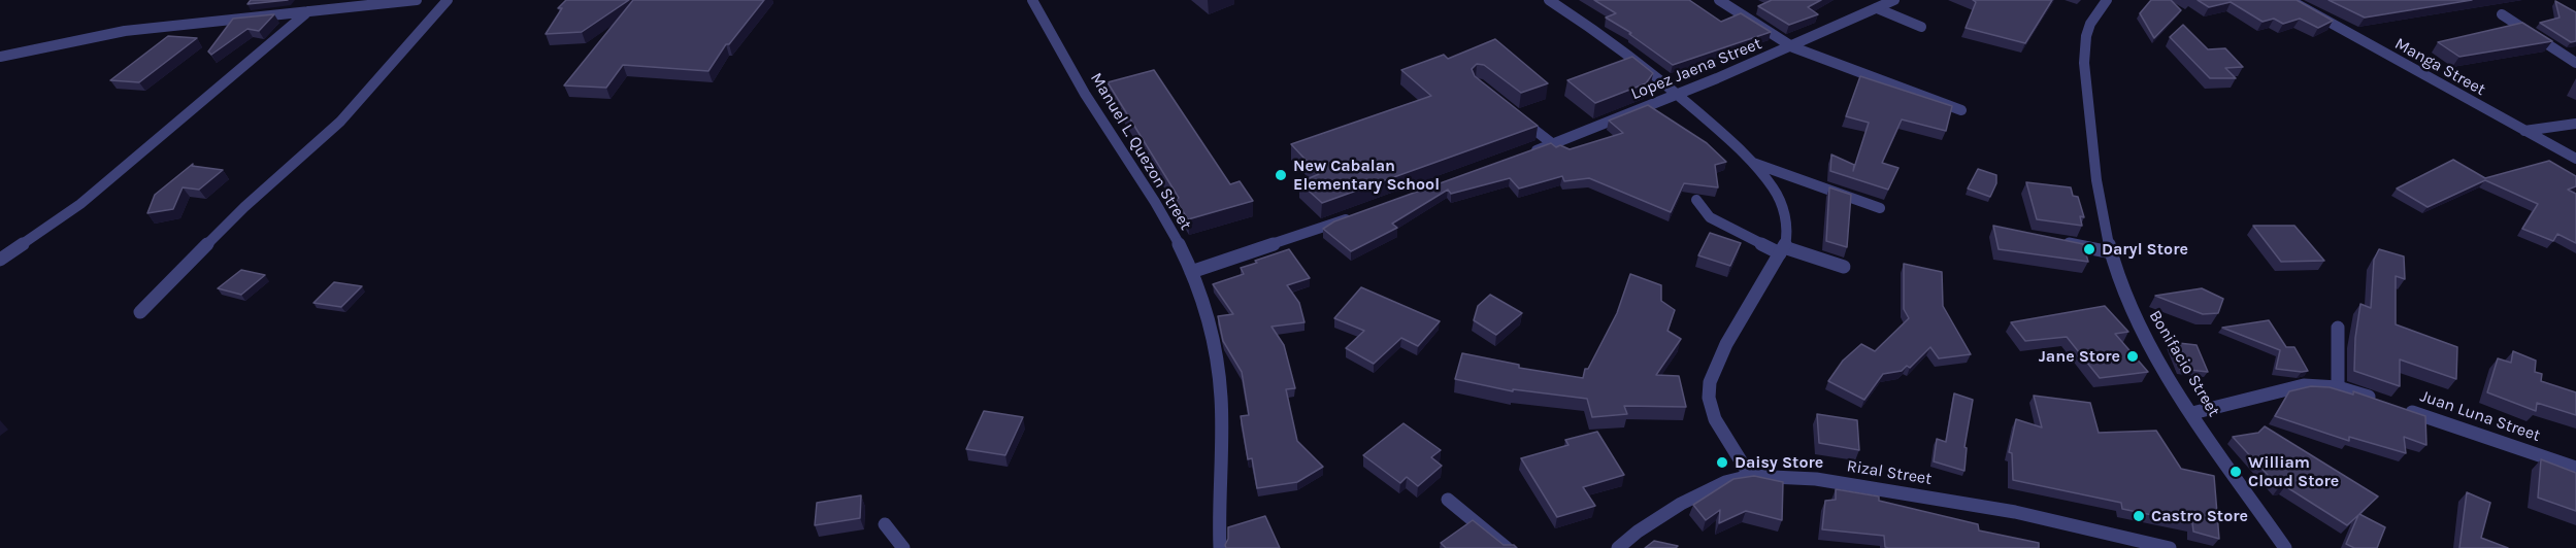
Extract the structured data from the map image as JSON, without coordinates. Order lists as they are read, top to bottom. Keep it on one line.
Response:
{"streets":{"street":["Manga Street","Lopez Jaena Street","Manuel L. Quezon Street","Bonifacio Street","Juan Luna Street","Rizal Street"]},"places":["New Cabalan Elementary School","Daryl Store","Jane Store","Daisy Store","William Cloud Store","Castro Store"]}
